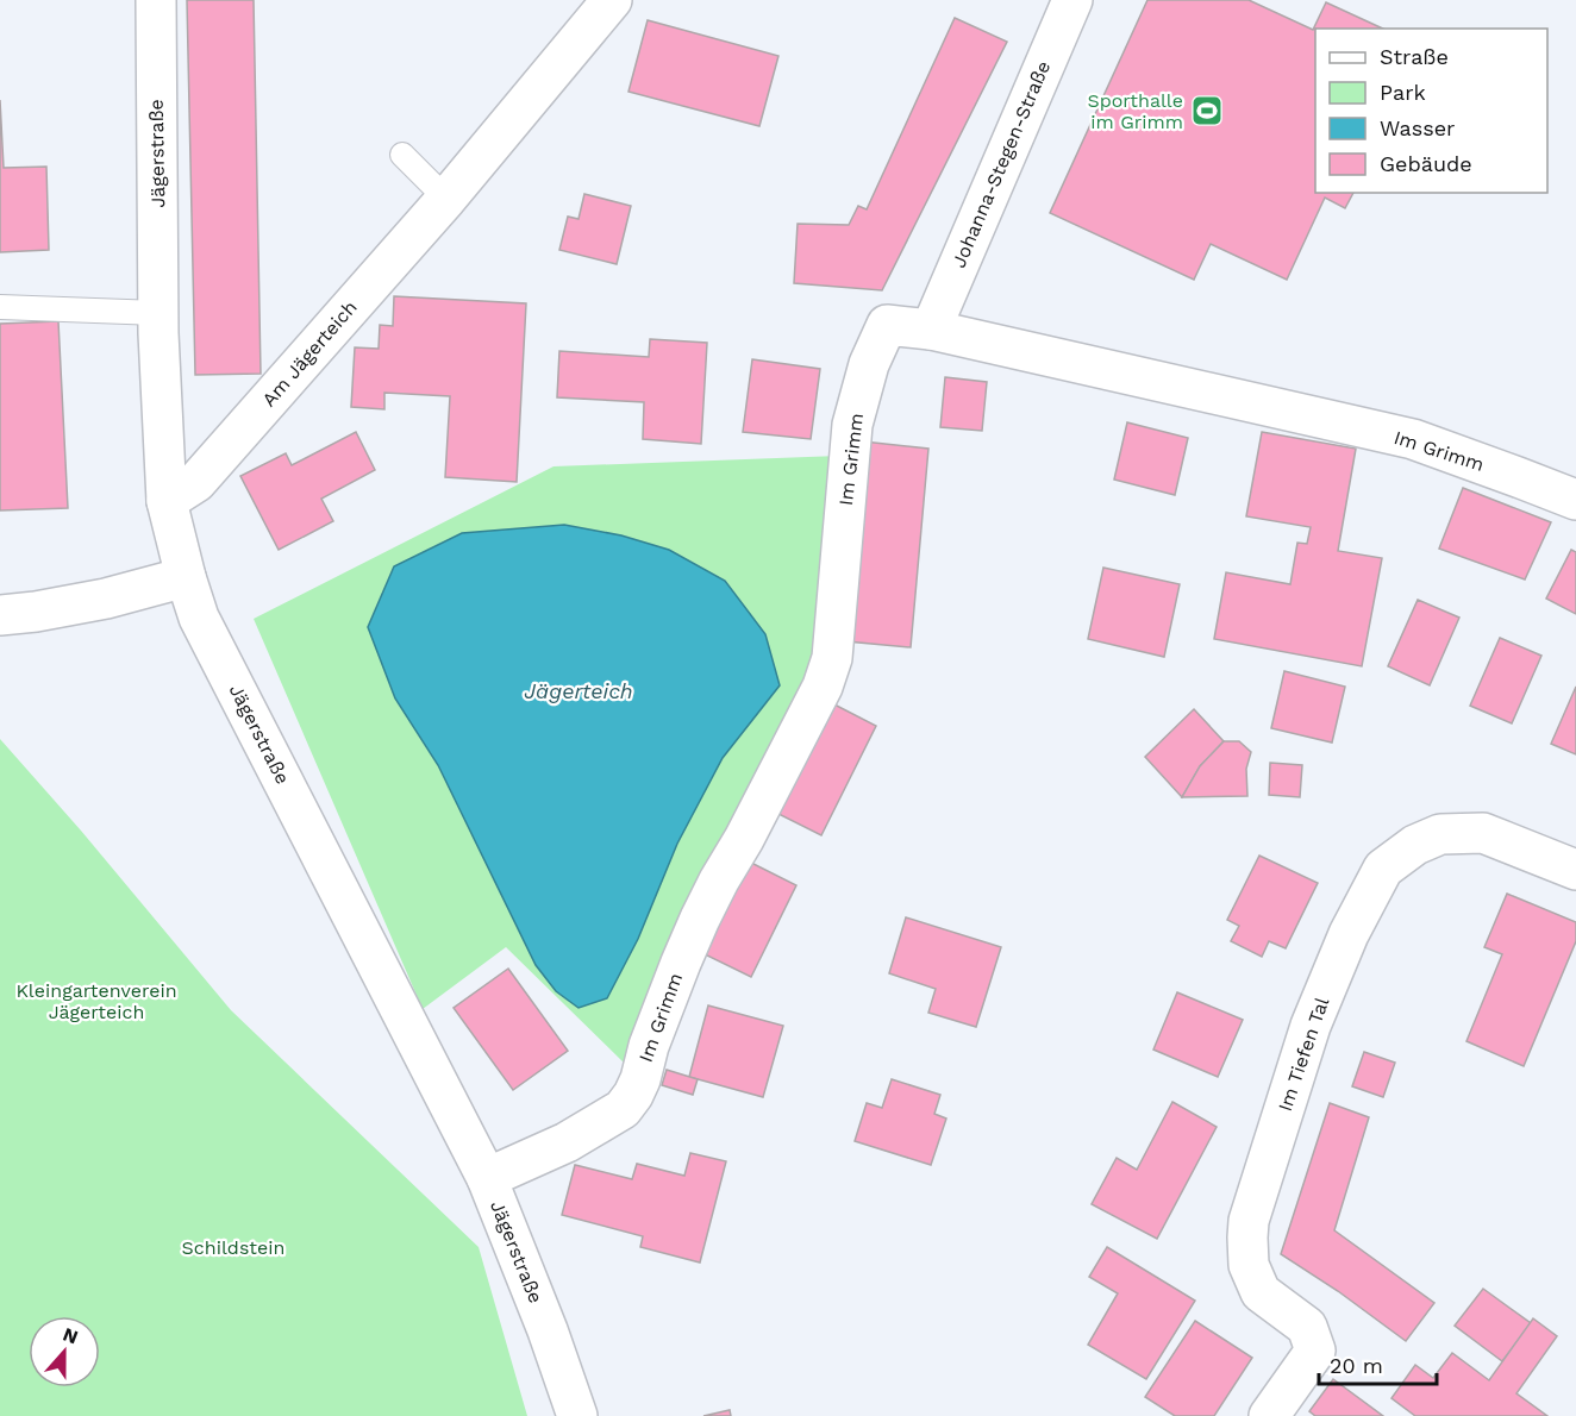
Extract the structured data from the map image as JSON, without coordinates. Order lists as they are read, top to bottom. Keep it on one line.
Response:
{"streets":{"street":["Jägerstraße","Johanna-Stegen-Straße","Am Jägerteich","Im Grimm","Im Tiefen Tal"]},"crossings":[["Jägerstraße","Am Jägerteich"],["Jägerstraße","Im Grimm"],["Johanna-Stegen-Straße","Im Grimm"]],"water":["Jägerteich"],"parks":["Kleingartenverein Jägerteich","Schildstein"],"places":{"sports":["Sporthalle im Grimm"]},"legend":["Straße","Park","Wasser","Gebäude"],"scale_bar":"20 m","north":"top"}
